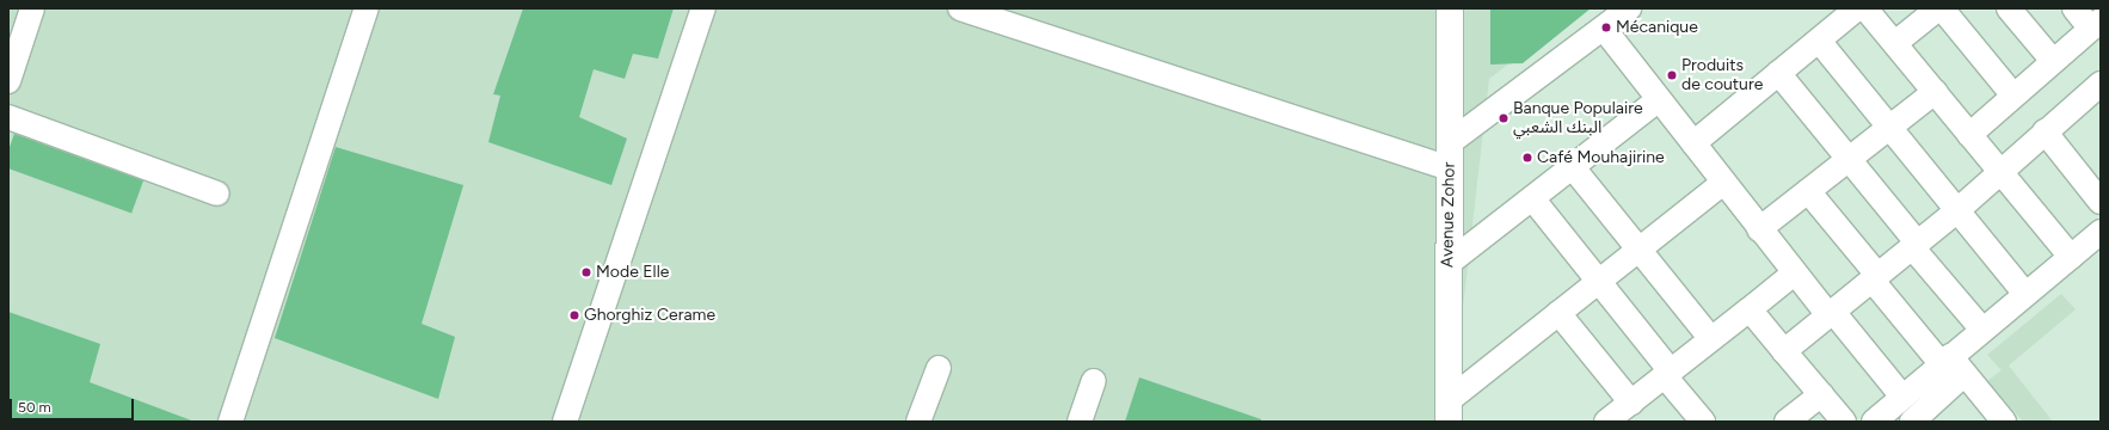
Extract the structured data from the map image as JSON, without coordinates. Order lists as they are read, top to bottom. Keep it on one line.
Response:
{"streets":{"main road":["Avenue Zohor"]},"places":["Mécanique","Produits de couture","Banque Populaire البنك الشعبي","Café Mouhajirine","Mode Elle","Ghorghiz Cerame"],"scale_bar":"50 m"}
